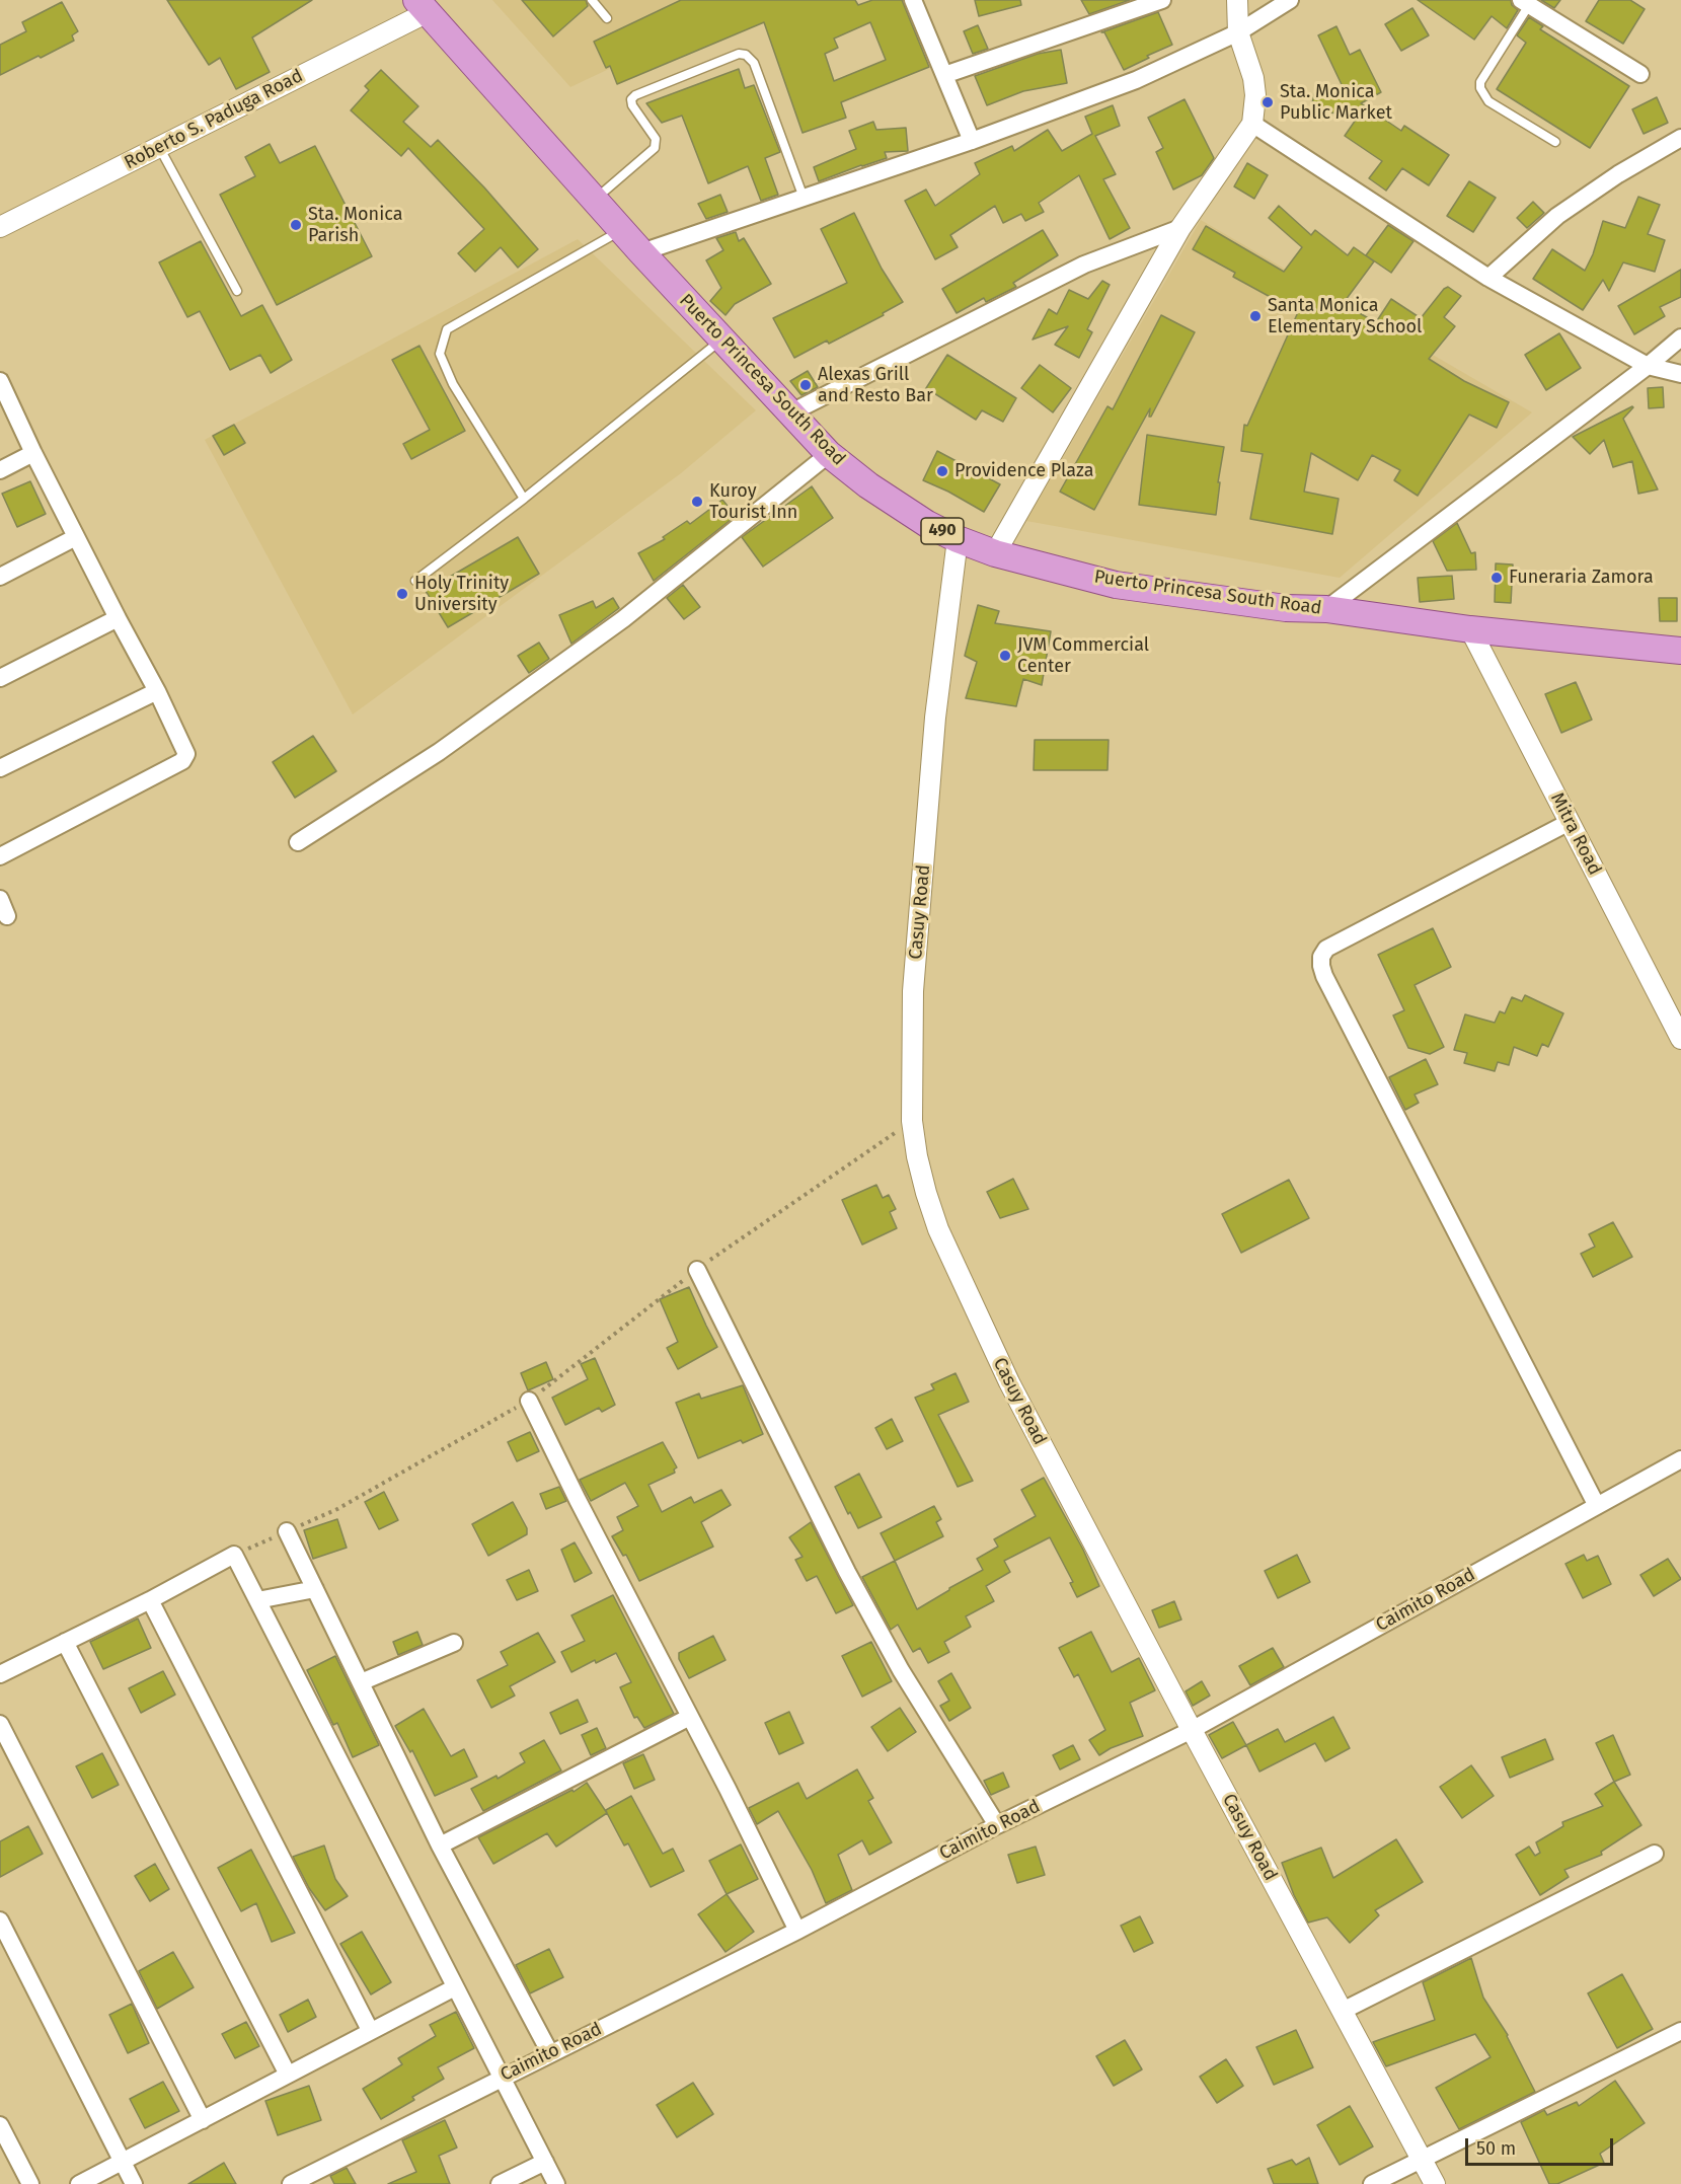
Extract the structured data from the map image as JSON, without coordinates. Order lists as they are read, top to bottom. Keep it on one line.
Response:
{"streets":{"main road":["Puerto Princesa South Road","490"],"street":["Roberto S. Paduga Road","Mitra Road","Casuy Road","Caimito Road"]},"crossings":[["Roberto S. Paduga Road","Puerto Princesa South Road"],["Puerto Princesa South Road","Mitra Road"],["Puerto Princesa South Road","Casuy Road"],["Casuy Road","Caimito Road"]],"places":["Sta. Monica Public Market","Sta. Monica Parish","Santa Monica Elementary School","Alexas Grill and Resto Bar","Providence Plaza","Kuroy Tourist Inn","Funeraria Zamora","Holy Trinity University","JVM Commercial Center"],"scale_bar":"50 m"}
